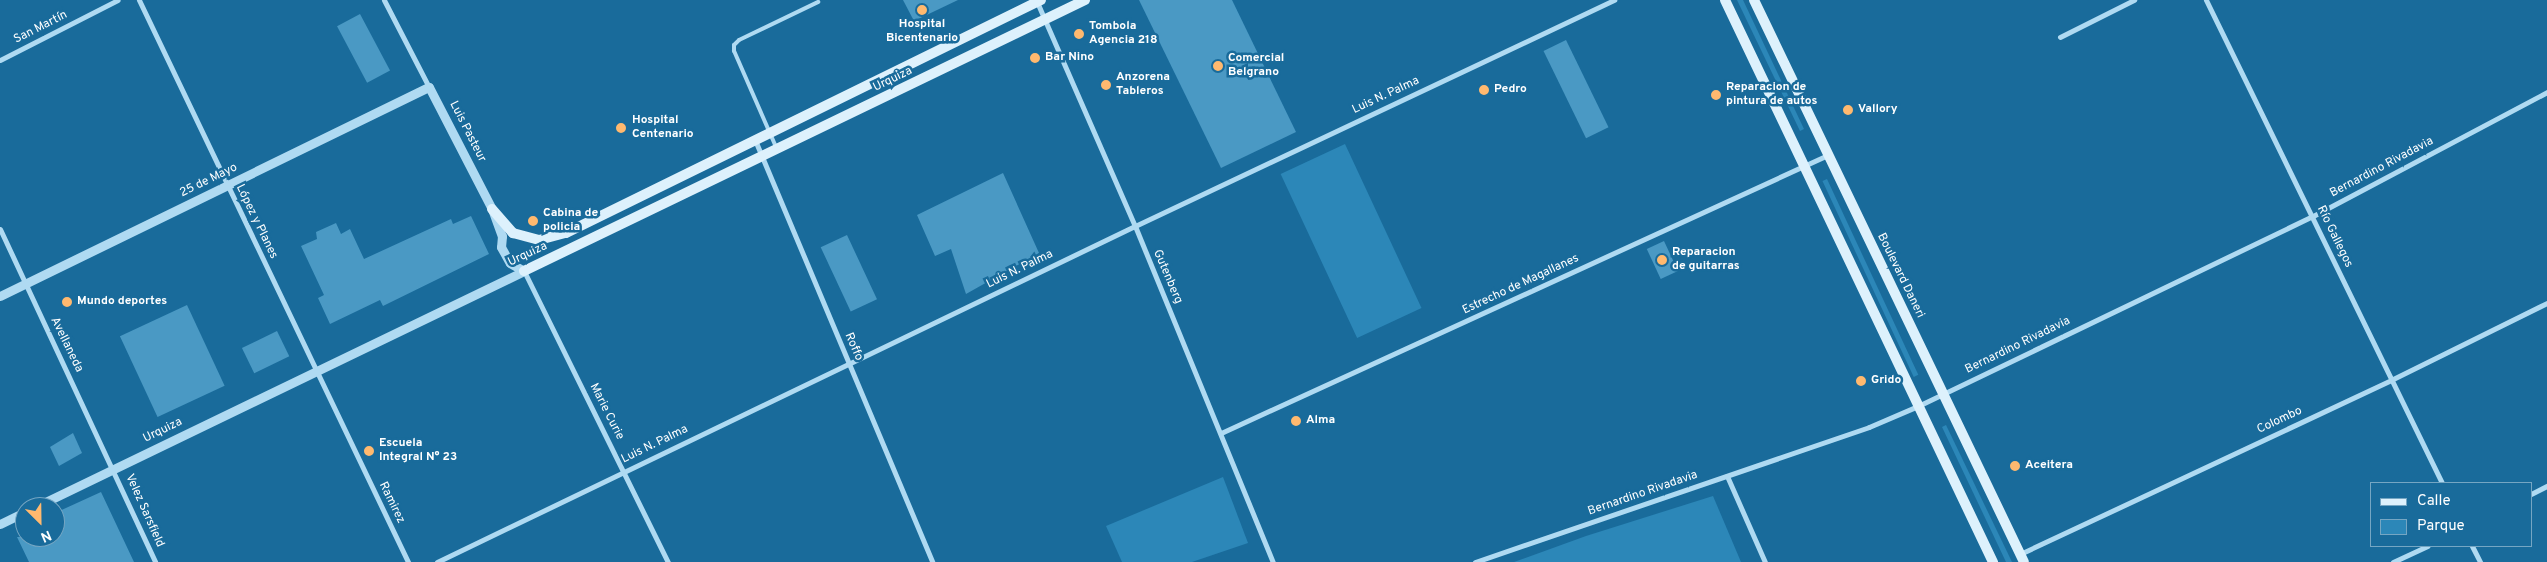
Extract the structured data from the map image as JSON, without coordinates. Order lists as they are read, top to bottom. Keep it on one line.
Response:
{"streets":{"main road":["Urquiza","Boulevard Daneri"],"street":["San Martín","Luis N. Palma","Luis Pasteur","Bernardino Rivadavia","25 de Mayo","López y Planes","Río Gallegos","Gutenberg","Estrecho de Magallanes","Avellaneda","Roffo","Marie Curie","Colombo","Ramirez","Velez Sarsfield"]},"crossings":[["Urquiza","Luis Pasteur"],["Urquiza","López y Planes"],["Urquiza","Gutenberg"],["Urquiza","Avellaneda"],["Urquiza","Roffo"],["Urquiza","Marie Curie"],["Urquiza","Ramirez"],["Urquiza","Velez Sarsfield"],["Luis N. Palma","Gutenberg"],["Luis N. Palma","Roffo"],["Luis N. Palma","Marie Curie"],["Luis Pasteur","25 de Mayo"],["Luis Pasteur","Marie Curie"],["Bernardino Rivadavia","Río Gallegos"],["Bernardino Rivadavia","Boulevard Daneri"],["25 de Mayo","López y Planes"],["25 de Mayo","Avellaneda"],["López y Planes","Ramirez"],["Río Gallegos","Colombo"],["Boulevard Daneri","Estrecho de Magallanes"],["Boulevard Daneri","Colombo"],["Gutenberg","Estrecho de Magallanes"],["Avellaneda","Velez Sarsfield"]],"places":["Hospital Bicentenario","Tombola Agencia 218","Bar Nino","Comercial Belgrano","Anzorena Tableros","Pedro","Reparacion de pintura de autos","Vallory","Hospital Centenario","Cabina de policia","Reparacion de guitarras","Mundo deportes","Grido","Alma","Escuela Integral N° 23","Aceitera"],"legend":["Calle","Parque"],"north":"bottom right"}
